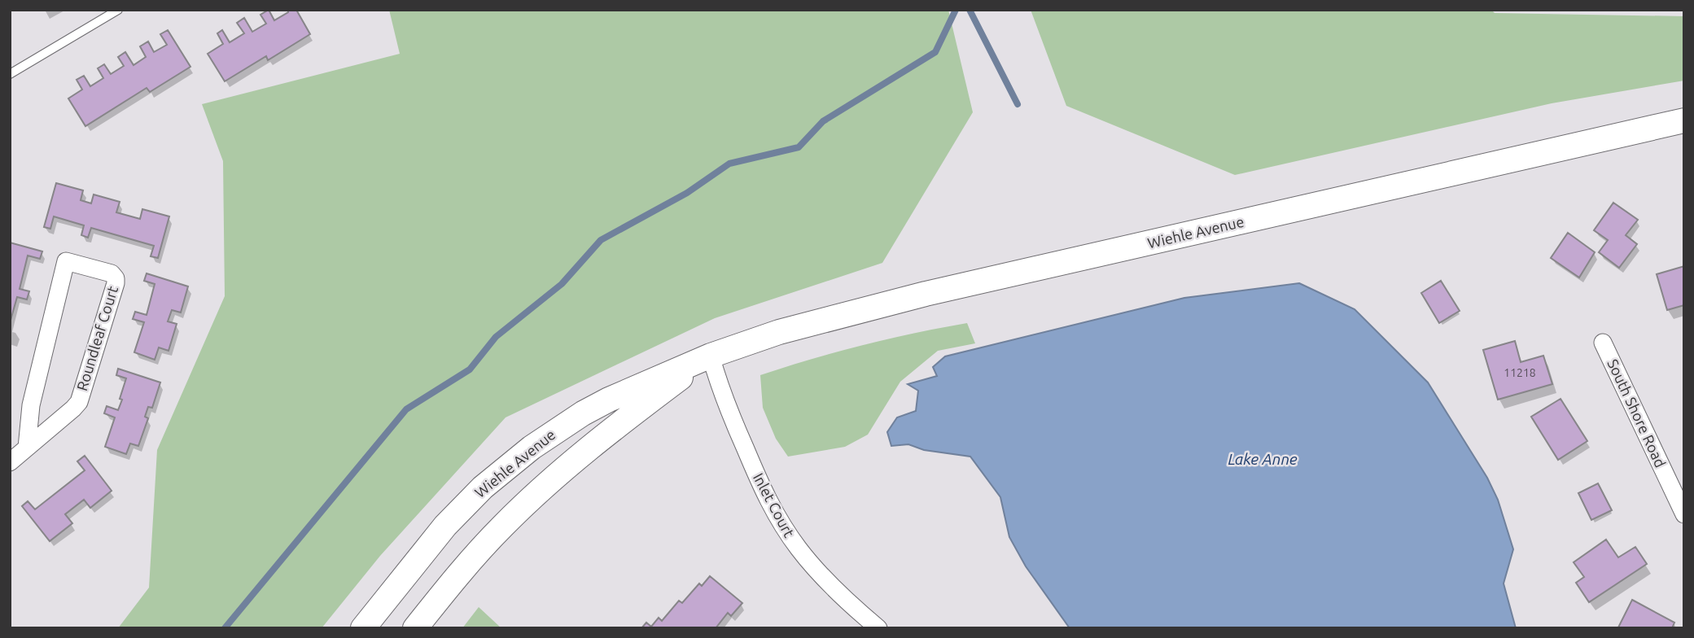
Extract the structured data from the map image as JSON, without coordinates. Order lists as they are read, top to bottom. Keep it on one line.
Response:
{"streets":{"main road":["Wiehle Avenue"],"street":["Roundleaf Court","South Shore Road","Inlet Court"]},"crossings":[["Wiehle Avenue","Inlet Court"]],"water":["Lake Anne"],"house_numbers":["11218"]}
